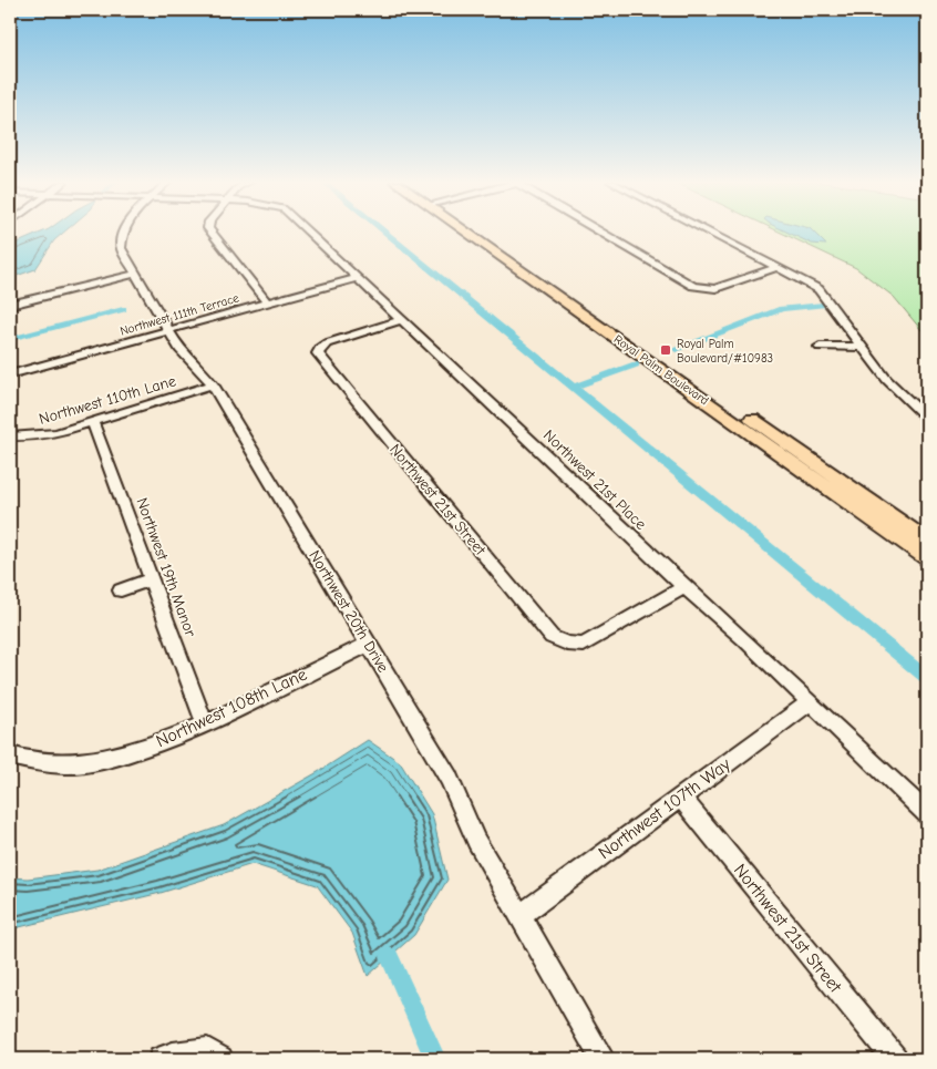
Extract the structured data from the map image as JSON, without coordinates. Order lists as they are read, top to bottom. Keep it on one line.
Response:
{"streets":{"main road":["Royal Palm Boulevard"],"street":["Northwest 111th Terrace","Northwest 110th Lane","Northwest 21st Place","Northwest 21st Street","Northwest 19th Manor","Northwest 20th Drive","Northwest 108th Lane","Northwest 107th Way"]},"crossings":[["Northwest 111th Terrace","Northwest 21st Place"],["Northwest 111th Terrace","Northwest 20th Drive"],["Northwest 110th Lane","Northwest 19th Manor"],["Northwest 110th Lane","Northwest 20th Drive"],["Northwest 21st Place","Northwest 21st Street"],["Northwest 21st Place","Northwest 107th Way"],["Northwest 21st Street","Northwest 107th Way"],["Northwest 19th Manor","Northwest 108th Lane"],["Northwest 20th Drive","Northwest 108th Lane"],["Northwest 20th Drive","Northwest 107th Way"]],"places":{"transit":["Royal Palm Boulevard/#10983"]}}
